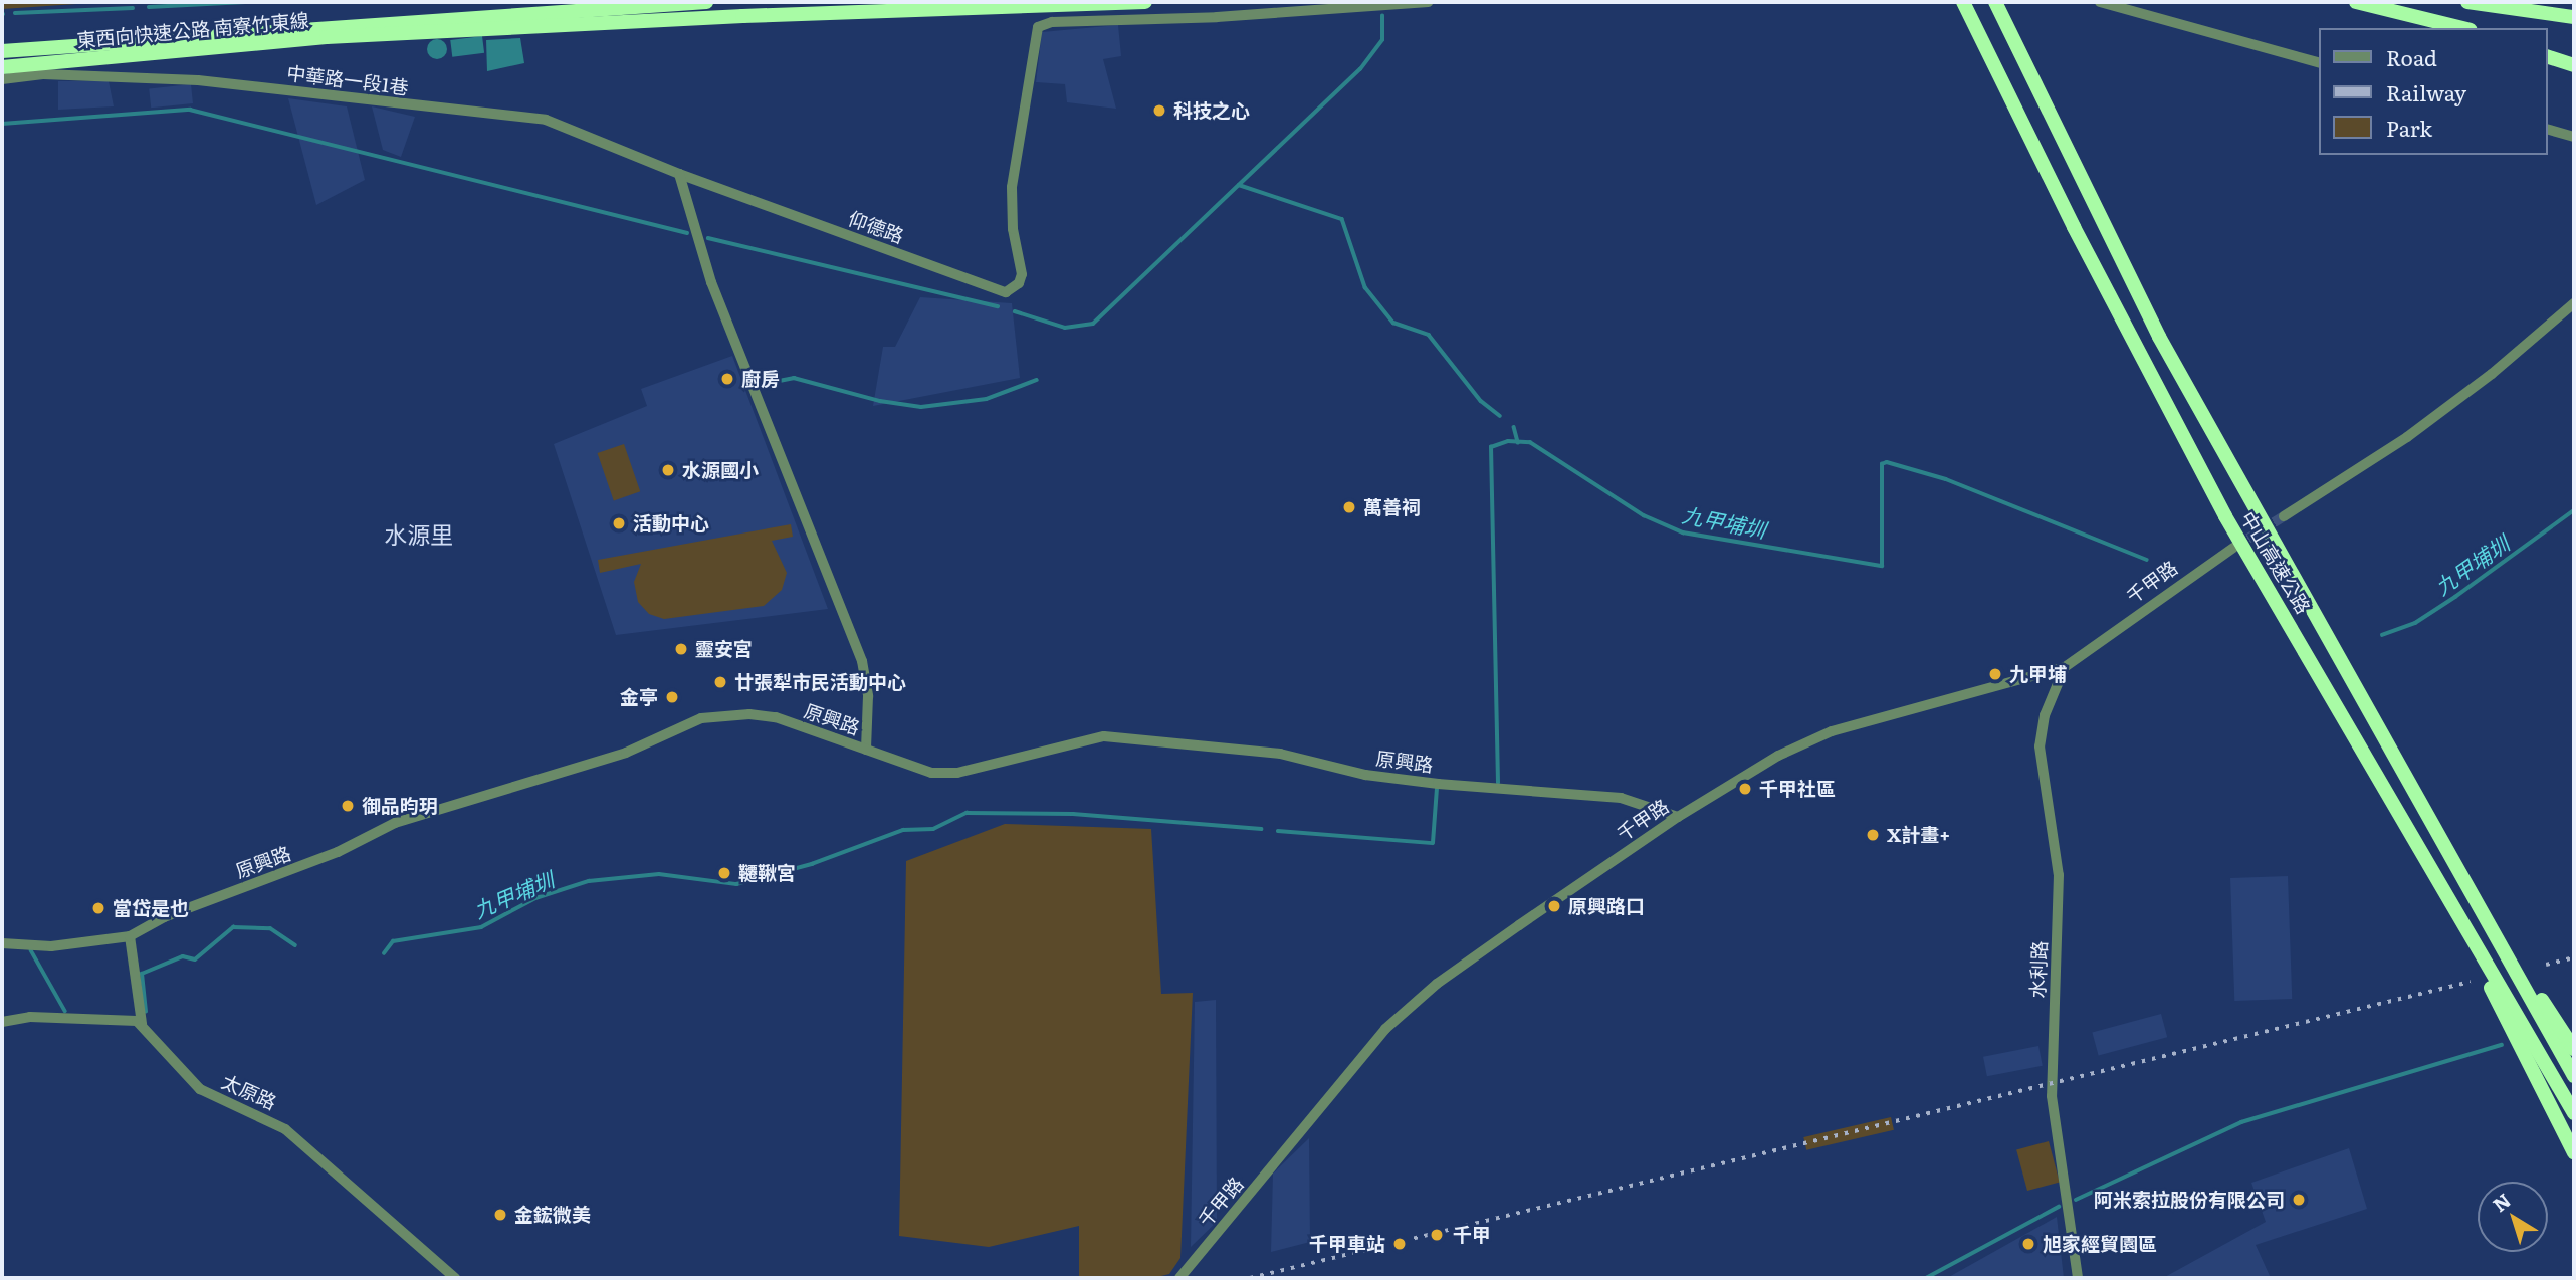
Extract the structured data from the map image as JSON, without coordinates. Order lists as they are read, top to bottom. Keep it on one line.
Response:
{"streets":{"highway":["東西向快速公路 南寮竹東線","中山高速公路"],"street":["中華路一段1巷","仰德路","千甲路","原興路","水利路","太原路"]},"crossings":[["中華路一段1巷","仰德路"],["千甲路","原興路"],["千甲路","水利路"]],"districts":["水源里"],"water":["九甲埔圳"],"places":["科技之心","廚房","水源國小","萬善祠","活動中心","靈安宮","九甲埔","廿張犁市民活動中心","金亭","千甲社區","御品昀玥","X計畫+","韆鞦宮","原興路口","當岱是也","阿米索拉股份有限公司","金鋐微美","千甲","千甲車站","旭家經貿園區"],"legend":["Road","Railway","Park"],"north":"top left"}
